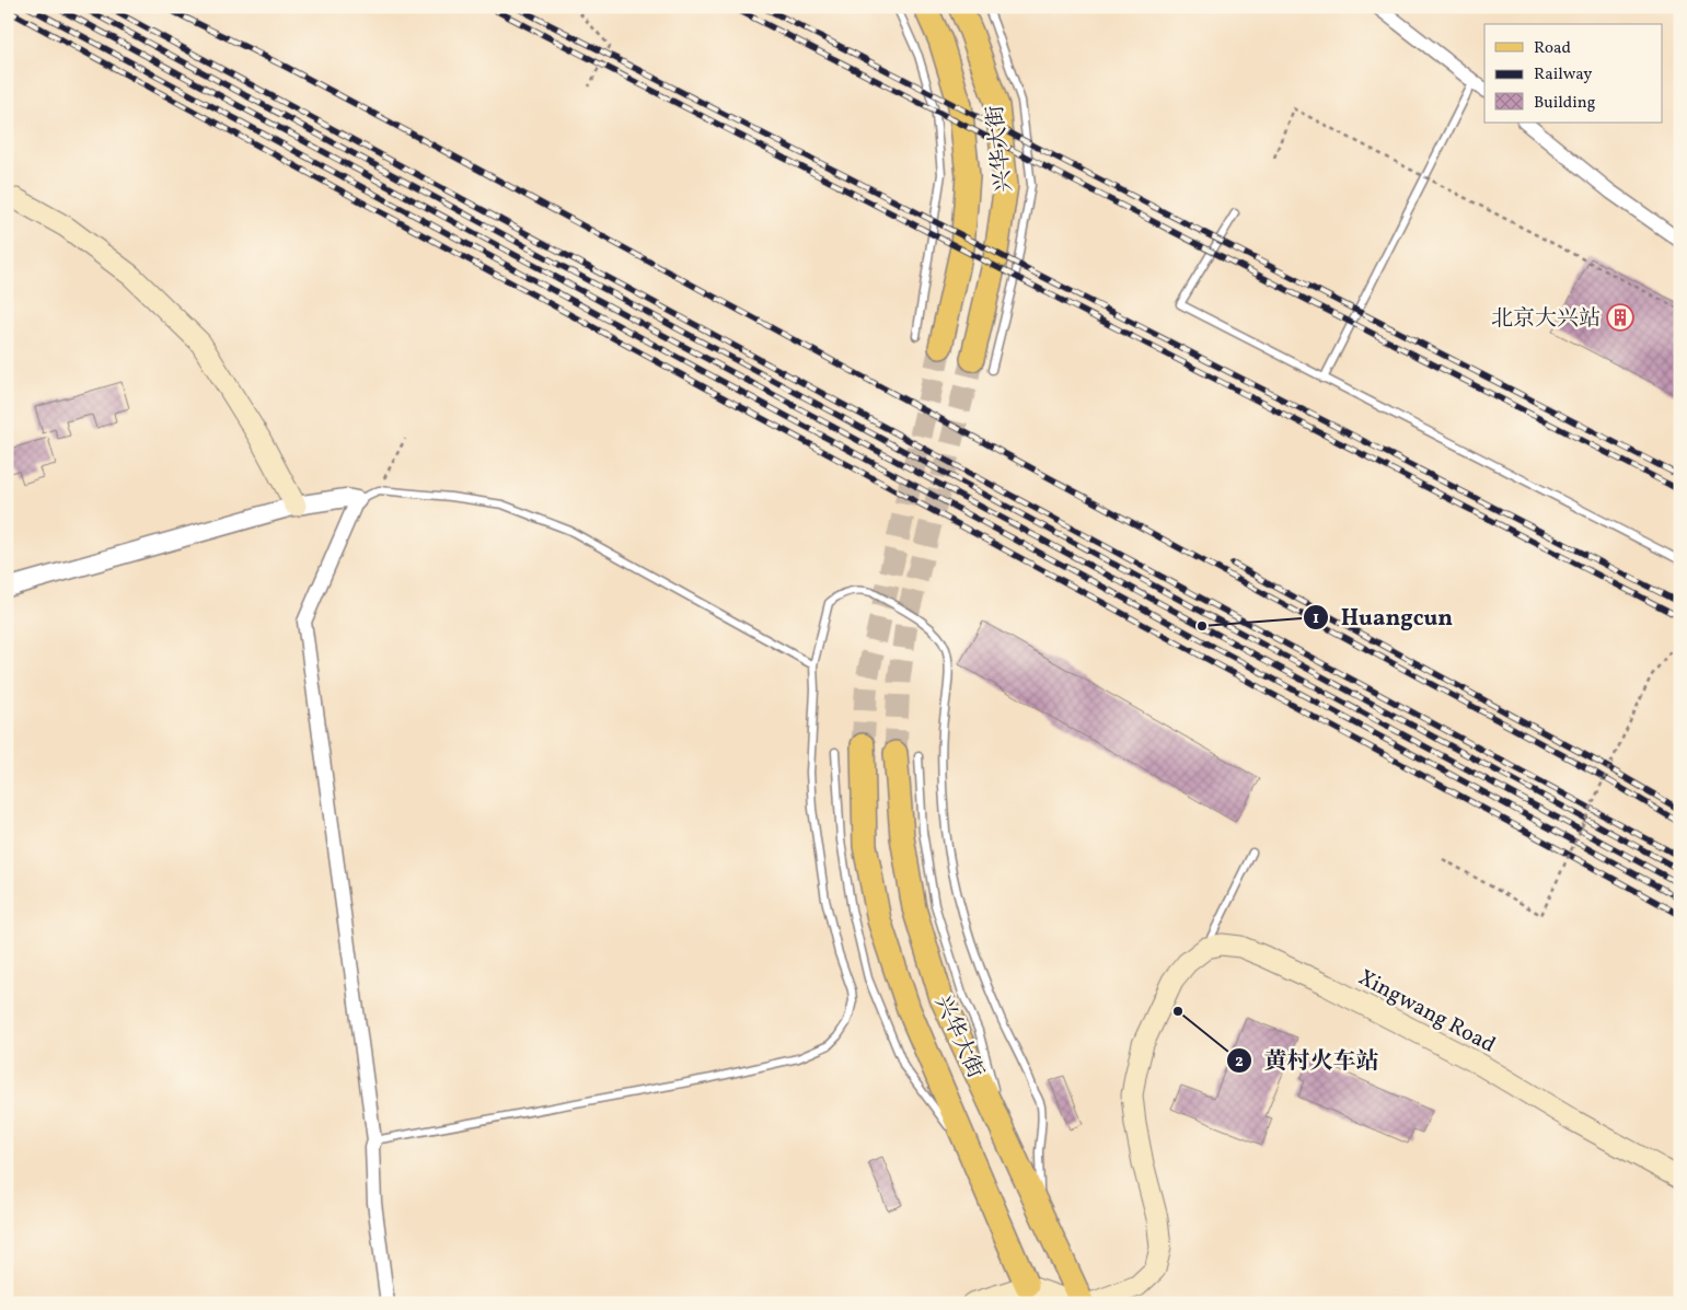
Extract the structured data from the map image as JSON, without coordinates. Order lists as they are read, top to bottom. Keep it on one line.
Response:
{"streets":{"main road":["兴华大街","Xingwang Road"]},"places":{"building":["北京大兴站"],"other":["Huangcun","黄村火车站"]},"legend":["Road","Railway","Building"]}
